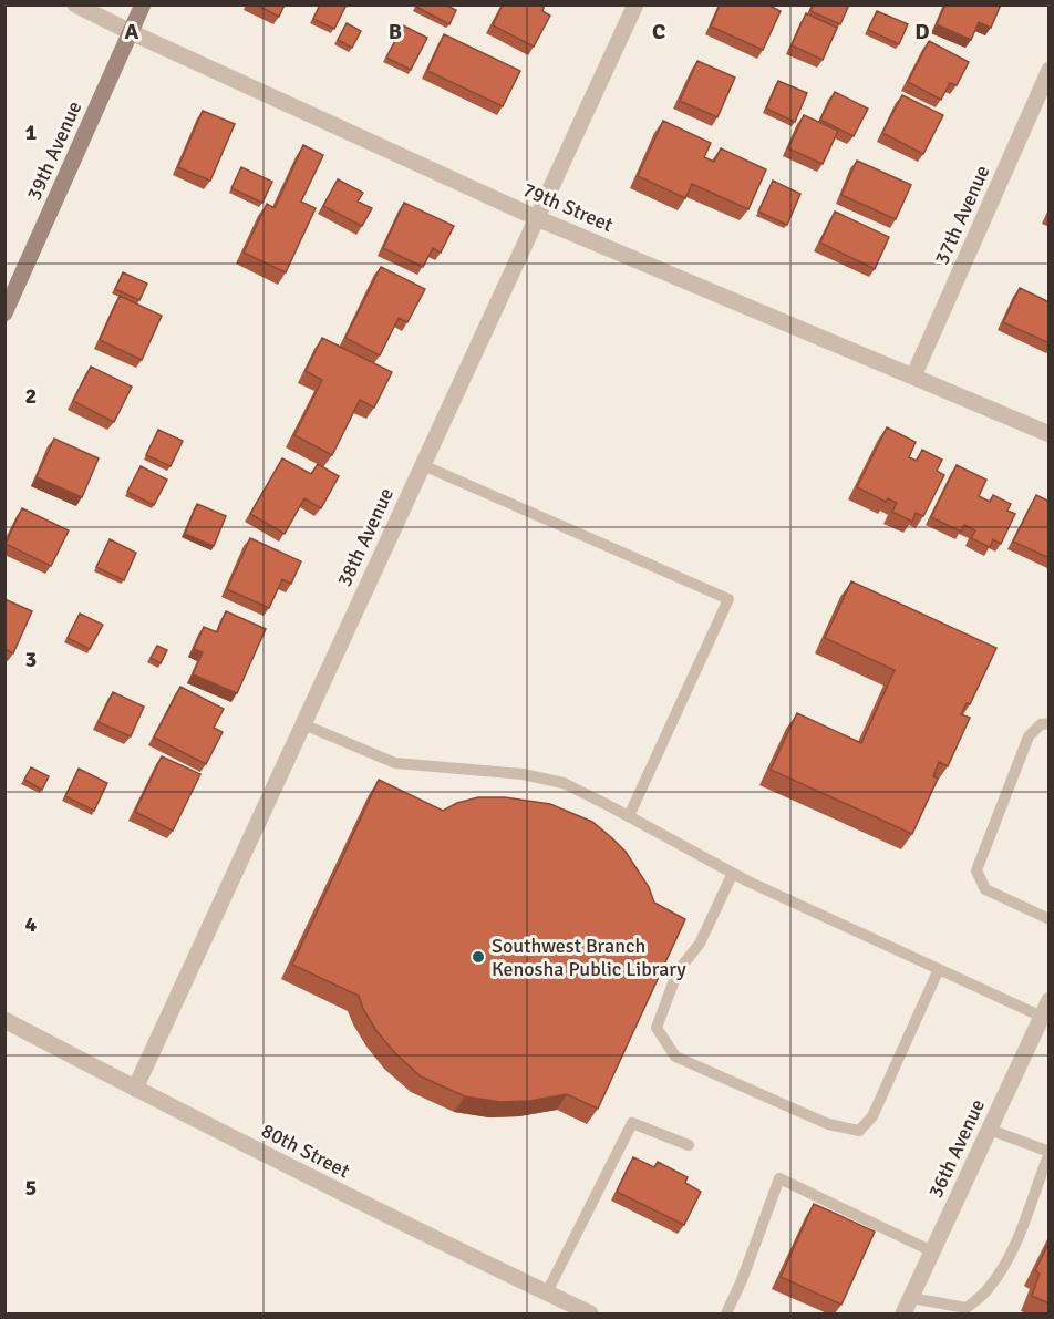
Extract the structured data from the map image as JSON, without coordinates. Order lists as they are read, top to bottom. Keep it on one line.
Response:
{"streets":{"main road":["39th Avenue"],"street":["79th Street","37th Avenue","38th Avenue","36th Avenue","80th Street"]},"crossings":[["39th Avenue","79th Street"],["79th Street","37th Avenue"],["79th Street","38th Avenue"],["38th Avenue","80th Street"]],"places":["Southwest Branch Kenosha Public Library"],"grid":{"columns":["A","B","C","D"],"rows":["1","2","3","4","5"]}}
